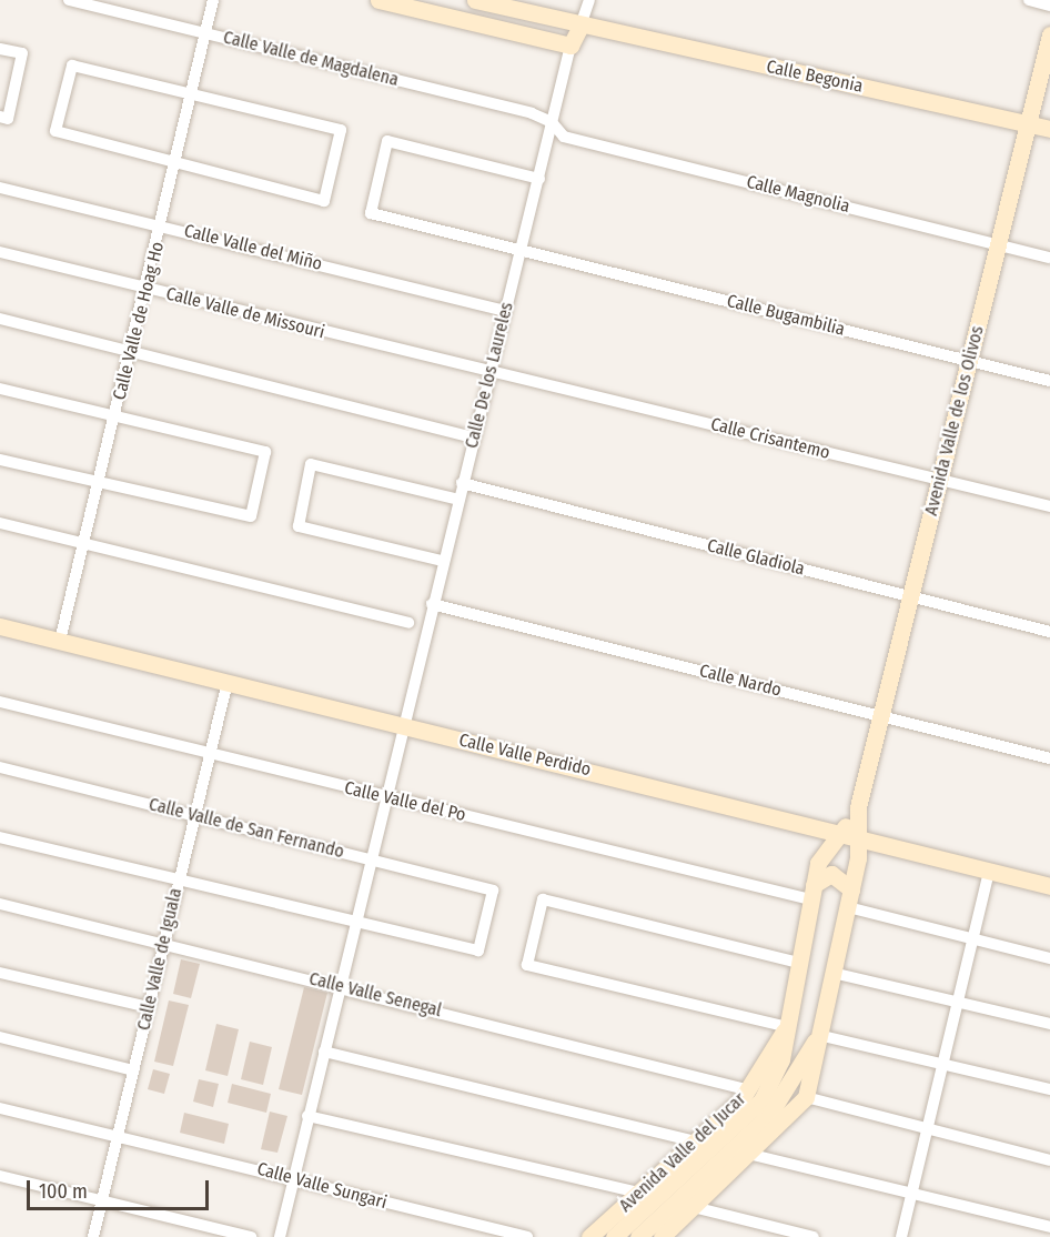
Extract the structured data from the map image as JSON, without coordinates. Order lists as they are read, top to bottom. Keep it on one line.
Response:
{"streets":{"main road":["Calle Begonia","Calle De los Laureles","Avenida Valle de los Olivos","Calle Valle Perdido","Avenida Valle del Jucar"],"street":["Calle Valle de Magdalena","Calle Magnolia","Calle Valle del Miño","Calle Valle de Missouri","Calle Bugambilia","Calle Valle de Hoag Ho","Calle Crisantemo","Calle Gladiola","Calle Nardo","Calle Valle del Po","Calle Valle de San Fernando","Calle Valle de Iguala","Calle Valle Senegal","Calle Valle Sungari"]},"crossings":[["Calle Valle de Magdalena","Calle Magnolia"],["Calle Valle de Magdalena","Calle Valle de Hoag Ho"],["Calle Valle de Magdalena","Calle De los Laureles"],["Calle Begonia","Calle De los Laureles"],["Calle Begonia","Avenida Valle de los Olivos"],["Calle Magnolia","Calle De los Laureles"],["Calle Magnolia","Avenida Valle de los Olivos"],["Calle Valle del Miño","Calle Valle de Hoag Ho"],["Calle Valle del Miño","Calle De los Laureles"],["Calle Valle de Missouri","Calle Valle de Hoag Ho"],["Calle Valle de Missouri","Calle De los Laureles"],["Calle Valle de Missouri","Calle Crisantemo"],["Calle Bugambilia","Calle De los Laureles"],["Calle Bugambilia","Avenida Valle de los Olivos"],["Calle Valle de Hoag Ho","Calle Valle Perdido"],["Calle De los Laureles","Calle Crisantemo"],["Calle De los Laureles","Calle Gladiola"],["Calle De los Laureles","Calle Nardo"],["Calle De los Laureles","Calle Valle Perdido"],["Calle De los Laureles","Calle Valle del Po"],["Calle De los Laureles","Calle Valle de San Fernando"],["Calle De los Laureles","Calle Valle Senegal"],["Calle De los Laureles","Calle Valle Sungari"],["Avenida Valle de los Olivos","Calle Crisantemo"],["Avenida Valle de los Olivos","Calle Gladiola"],["Avenida Valle de los Olivos","Calle Nardo"],["Avenida Valle de los Olivos","Calle Valle Perdido"],["Avenida Valle de los Olivos","Avenida Valle del Jucar"],["Calle Valle Perdido","Calle Valle de Iguala"],["Calle Valle Perdido","Avenida Valle del Jucar"],["Calle Valle del Po","Calle Valle de Iguala"],["Calle Valle del Po","Avenida Valle del Jucar"],["Calle Valle de San Fernando","Calle Valle de Iguala"],["Calle Valle de Iguala","Calle Valle Senegal"],["Calle Valle de Iguala","Calle Valle Sungari"],["Calle Valle Senegal","Avenida Valle del Jucar"]],"scale_bar":"100 m"}
